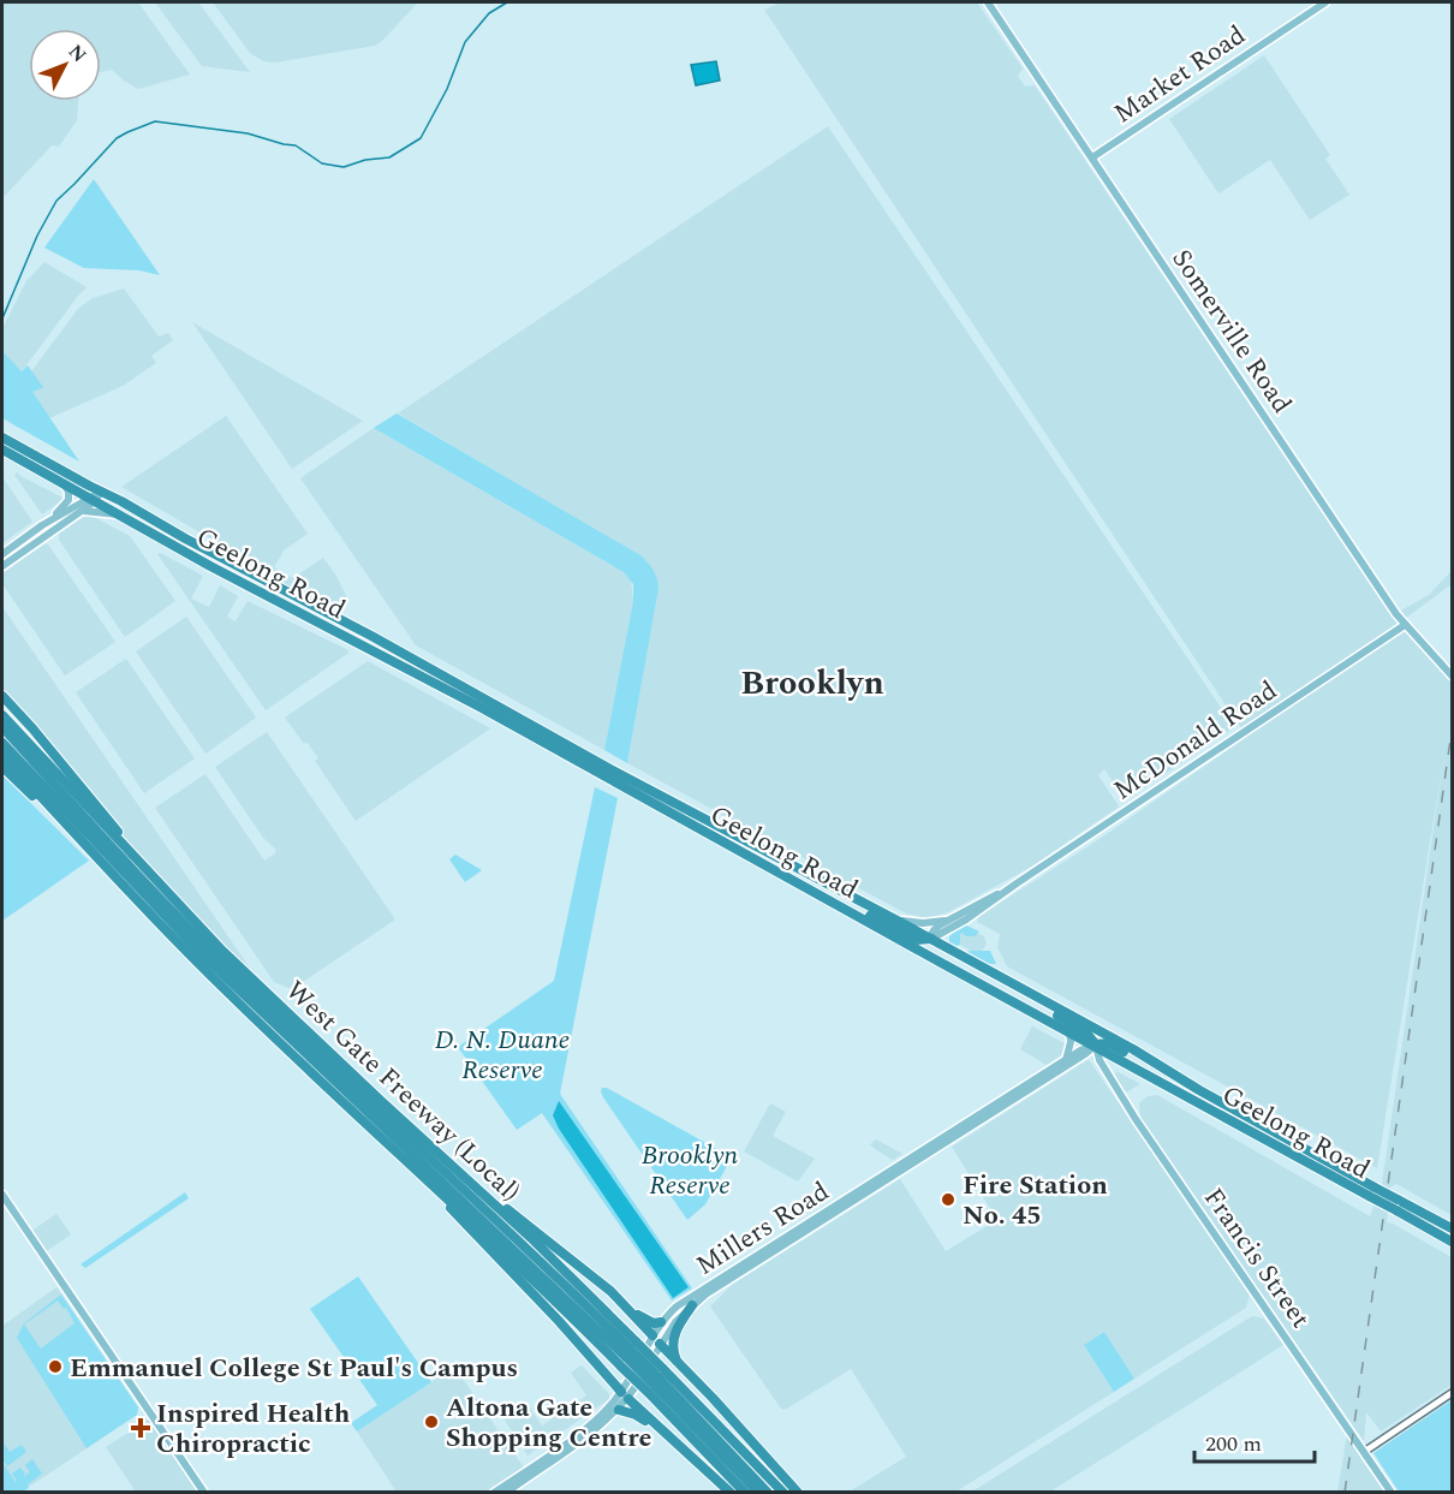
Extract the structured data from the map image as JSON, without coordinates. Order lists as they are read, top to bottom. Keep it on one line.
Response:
{"streets":{"highway":["Geelong Road","West Gate Freeway (Local)"],"main road":["Market Road","Somerville Road","McDonald Road","Millers Road","Francis Street"]},"crossings":[["Market Road","Somerville Road"],["Somerville Road","McDonald Road"],["Geelong Road","McDonald Road"],["Geelong Road","Millers Road"]],"districts":["Brooklyn"],"parks":["D. N. Duane Reserve","Brooklyn Reserve"],"places":{"other":["Fire Station No. 45","Emmanuel College St Paul's Campus","Altona Gate Shopping Centre"],"health":["Inspired Health Chiropractic"]},"scale_bar":"200 m","north":"top right"}
